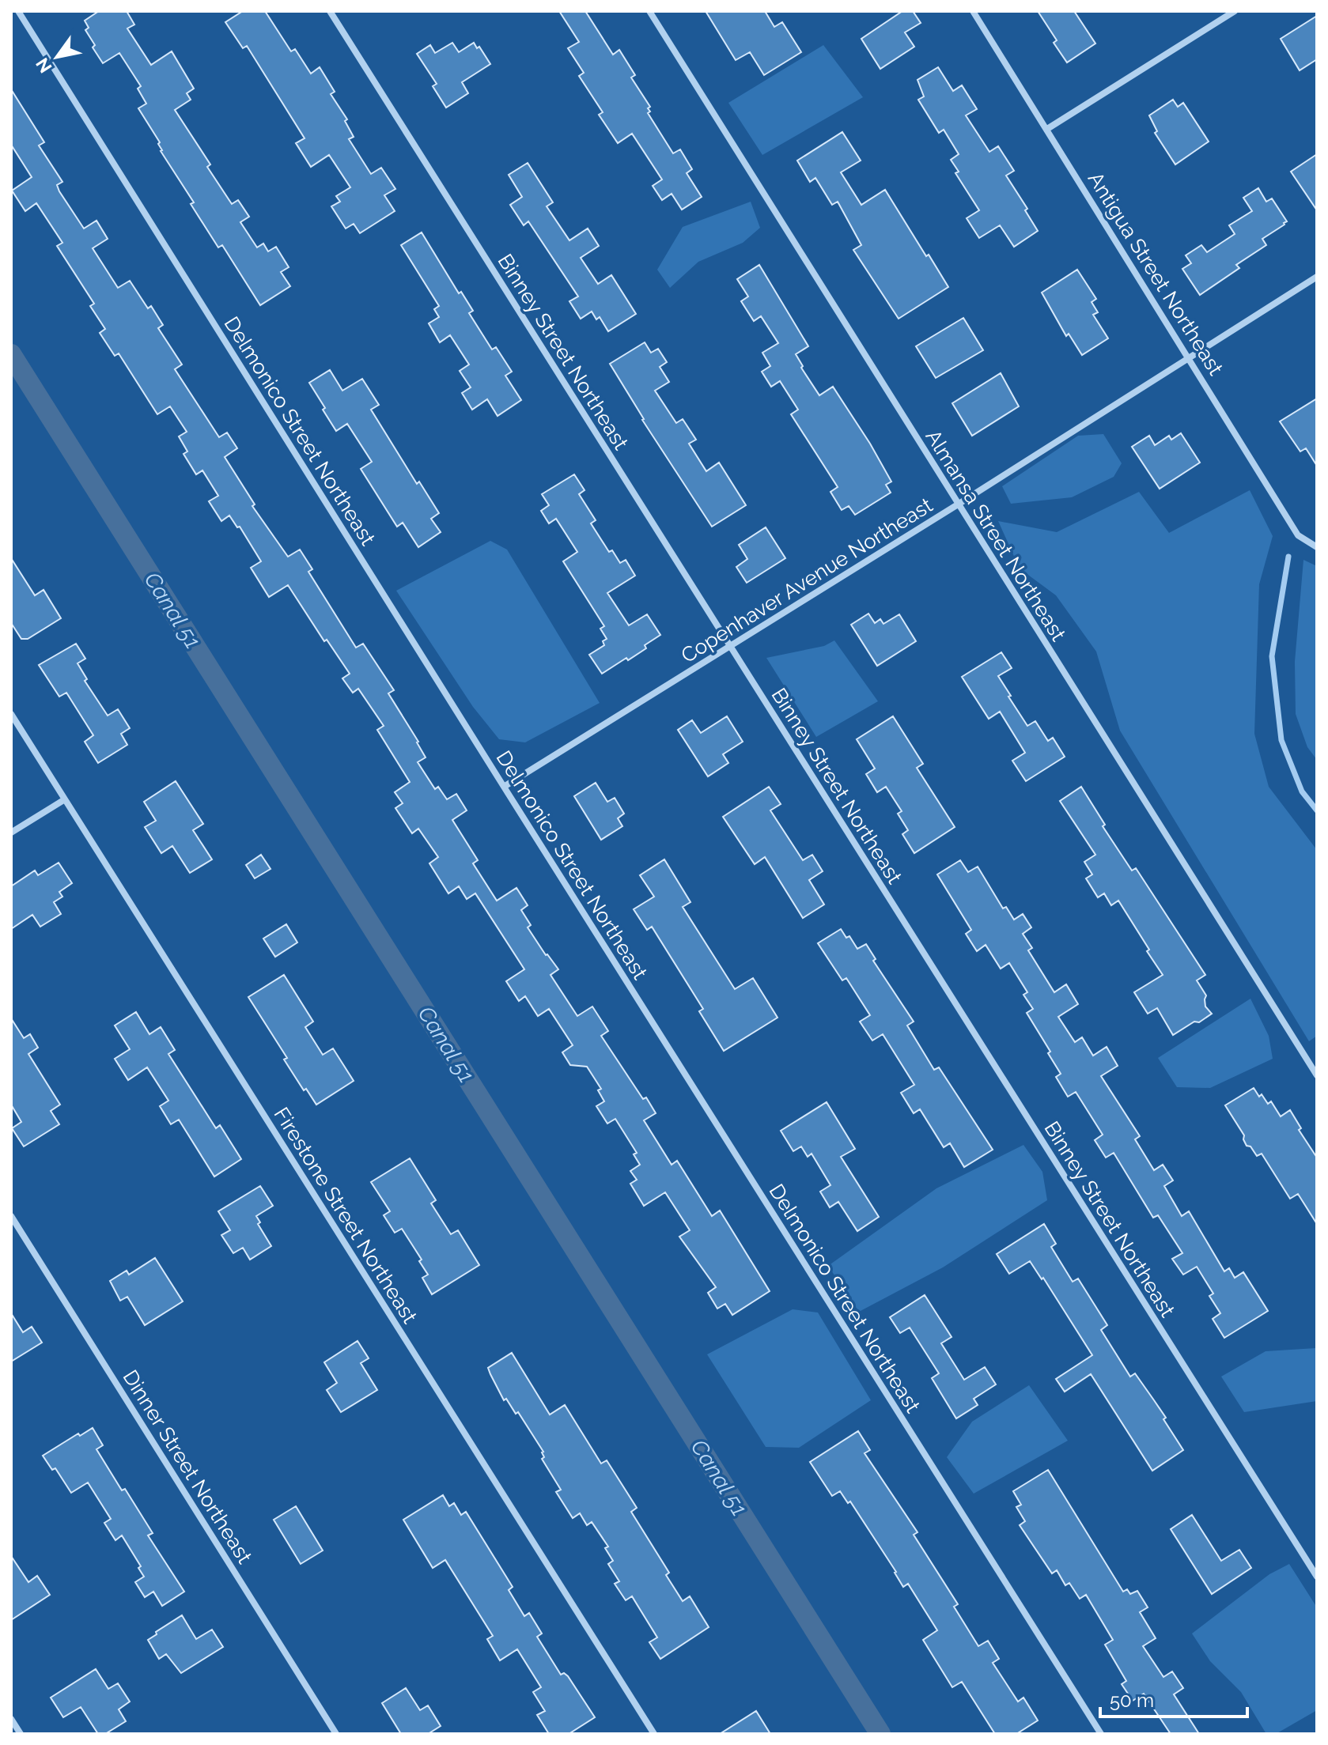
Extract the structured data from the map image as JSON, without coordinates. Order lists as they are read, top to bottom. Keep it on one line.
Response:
{"streets":{"street":["Antigua Street Northeast","Binney Street Northeast","Delmonico Street Northeast","Almansa Street Northeast","Copenhaver Avenue Northeast","Firestone Street Northeast","Dinner Street Northeast"]},"crossings":[["Antigua Street Northeast","Copenhaver Avenue Northeast"],["Binney Street Northeast","Copenhaver Avenue Northeast"],["Delmonico Street Northeast","Copenhaver Avenue Northeast"],["Almansa Street Northeast","Copenhaver Avenue Northeast"]],"water":["Canal 51"],"scale_bar":"50 m","north":"bottom left"}
